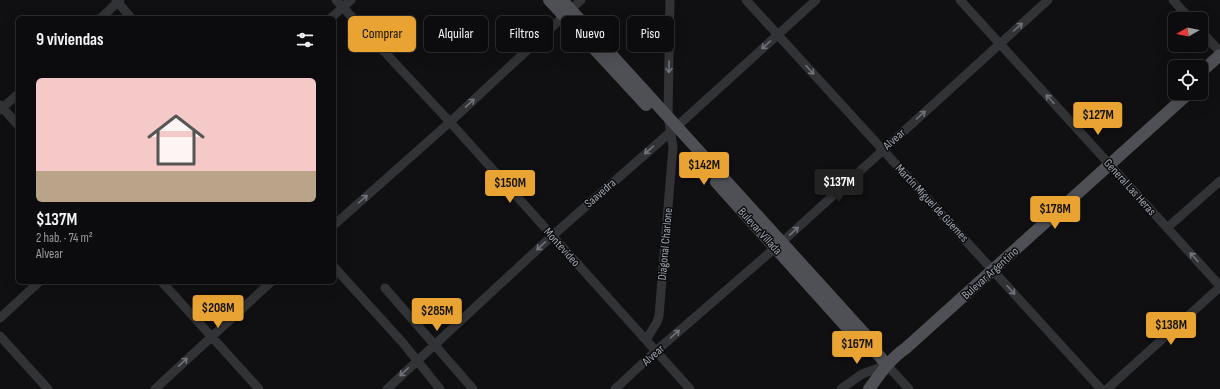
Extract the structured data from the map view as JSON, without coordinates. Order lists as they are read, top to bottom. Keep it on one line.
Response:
{"streets":{"main road":["Bulevar Villada","Bulevar Argentino"],"street":["Alvear","General Las Heras","Saavedra","Martin Miguel de Güemes","Diagonal Charlone","Montevideo"]},"crossings":[["Alvear","General Las Heras"],["Alvear","Martin Miguel de Güemes"],["Alvear","Bulevar Villada"],["Alvear","Montevideo"],["General Las Heras","Bulevar Argentino"],["Saavedra","Martin Miguel de Güemes"],["Saavedra","Bulevar Villada"],["Saavedra","Diagonal Charlone"],["Saavedra","Montevideo"],["Martin Miguel de Güemes","Bulevar Argentino"],["Bulevar Villada","Diagonal Charlone"],["Bulevar Villada","Bulevar Argentino"],["Diagonal Charlone","Montevideo"]],"one_way":["Alvear","General Las Heras","Saavedra","Martin Miguel de Güemes"],"north":"left","page":{"chip":["Comprar","Alquilar","Filtros","Nuevo","Piso"],"heading":"9 viviendas","list":[{"name":"$137M","note":"2 hab. · 74 m² · Alvear"}],"price":["$127M","$142M","$137M","$150M","$178M","$208M","$285M","$138M","$167M"]}}
